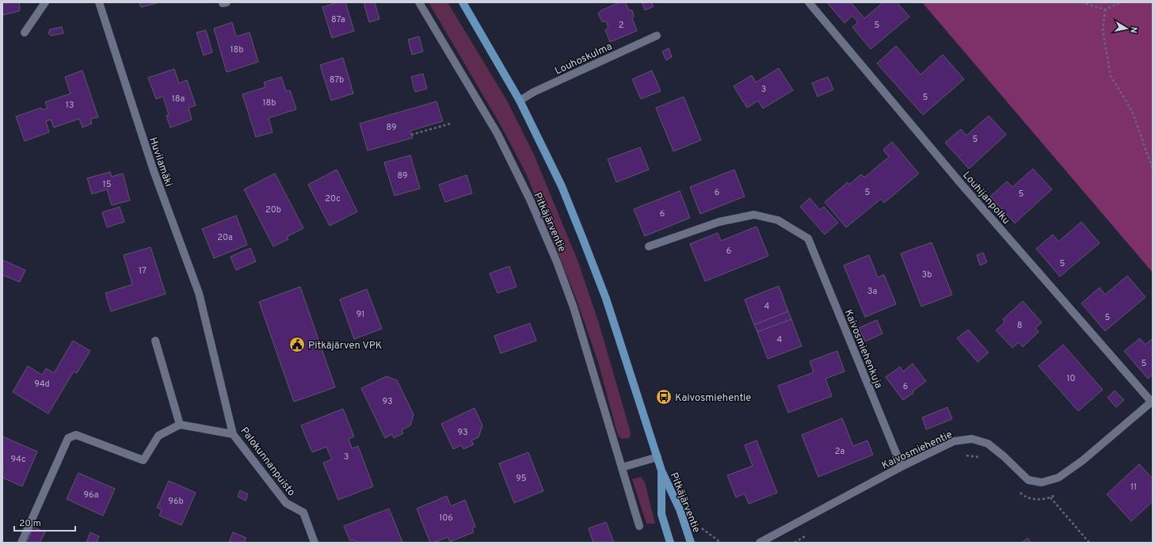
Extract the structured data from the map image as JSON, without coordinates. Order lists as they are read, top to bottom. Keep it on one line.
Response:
{"streets":{"main road":["Pitkäjärventie"],"street":["Louhoskulma","Huvilamäki","Louhijanpolku","Kaivosmiehenkuja","Kaivosmiehentie","Palokunnanpuisto"]},"crossings":[["Louhoskulma","Pitkäjärventie"],["Huvilamäki","Palokunnanpuisto"],["Louhijanpolku","Kaivosmiehentie"],["Kaivosmiehenkuja","Kaivosmiehentie"]],"places":{"public building":["Pitkäjärven VPK"],"bus stop":["Kaivosmiehentie"]},"house_numbers":["87a","2","5","18b","87b","3","5","18a","18b","13","89","5","89","15","6","5","5","20c","20b","6","20a","6","5","17","3b","3a","4","91","5","8","4","5","10","94d","6","93","93","2a","3","94c","95","11","96a","96b","106"],"scale_bar":"20 m","north":"right"}
